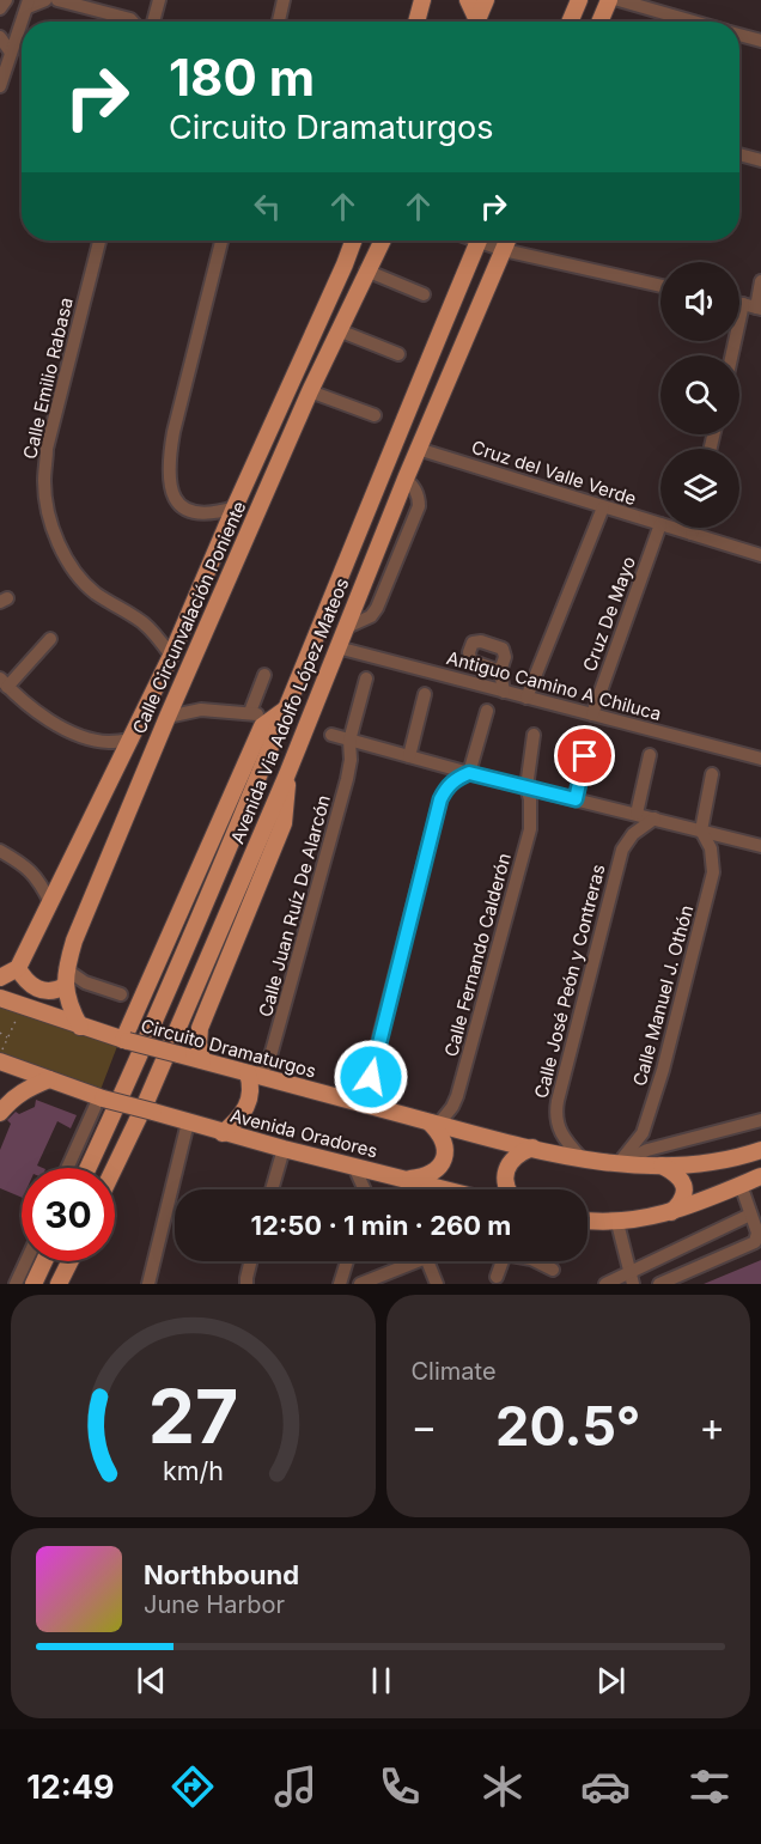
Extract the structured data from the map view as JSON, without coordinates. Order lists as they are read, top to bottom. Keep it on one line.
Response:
{"streets":{"main road":["Calle Circunvalación Poniente","Avenida Via Adolfo López Mateos","Circuito Dramaturgos","Avenida Oradores"],"street":["Calle Emilio Rabasa","Cruz del Valle Verde","Cruz De Mayo","Antiguo Camino A Chiluca","Calle Juan Ruíz De Alarcón","Calle Fernando Calderón","Calle José Peón y Contreras","Calle Manuel J. Othón"]},"crossings":[["Calle Emilio Rabasa","Calle Circunvalación Poniente"],["Cruz del Valle Verde","Cruz De Mayo"],["Cruz del Valle Verde","Avenida Via Adolfo López Mateos"],["Cruz De Mayo","Antiguo Camino A Chiluca"],["Antiguo Camino A Chiluca","Avenida Via Adolfo López Mateos"],["Calle Juan Ruíz De Alarcón","Circuito Dramaturgos"],["Calle Fernando Calderón","Circuito Dramaturgos"],["Calle José Peón y Contreras","Circuito Dramaturgos"],["Calle Manuel J. Othón","Circuito Dramaturgos"]],"page":{"turn":["180 m","Circuito Dramaturgos"],"limit":"30","trip":"12:50 · 1 min · 260 m","tile":"Climate","heat":["−","20.5°","+"],"song":["Northbound","June Harbor"],"tabs":"12:49","gauge":["27","km/h"]}}
